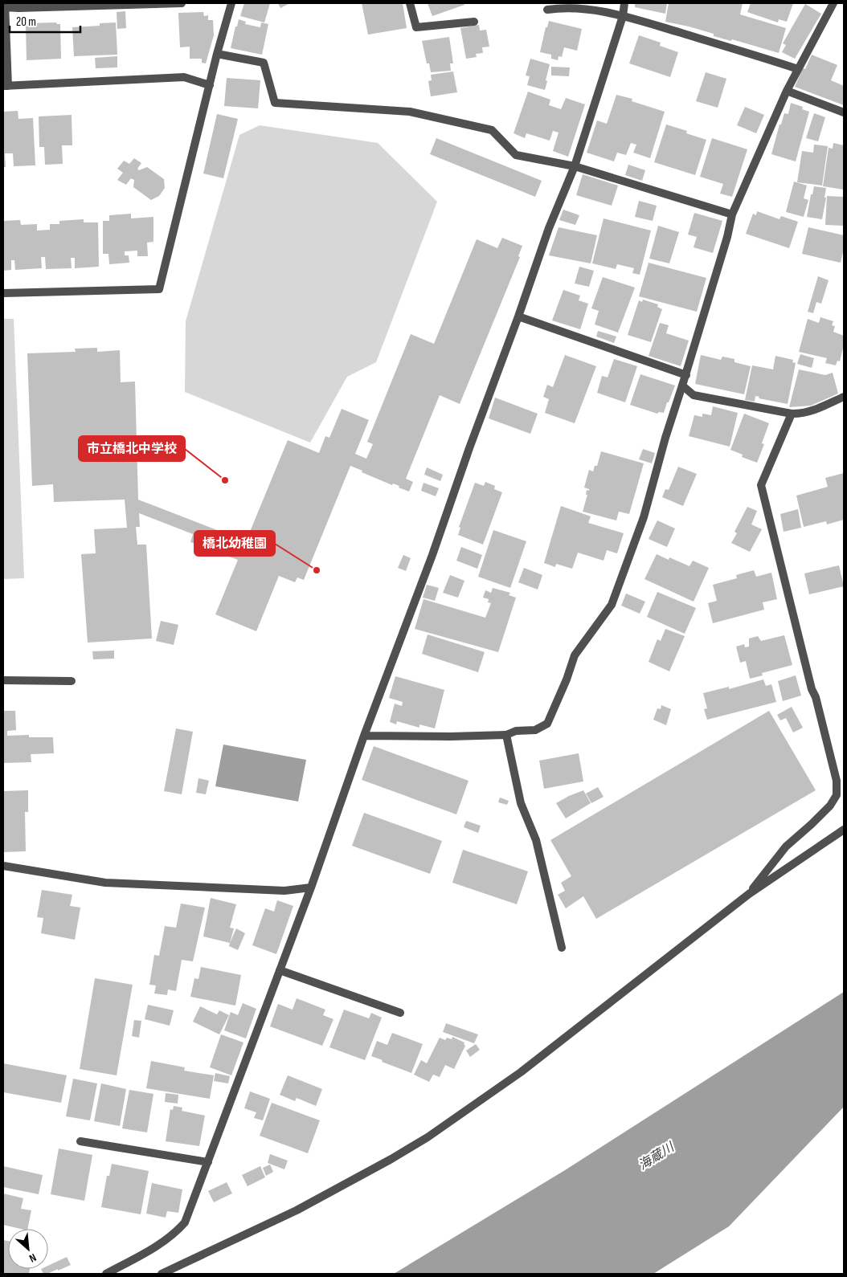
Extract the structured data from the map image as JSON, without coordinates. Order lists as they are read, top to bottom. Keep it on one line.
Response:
{"water":["海蔵川"],"places":["市立橋北中学校","橋北幼稚園"],"scale_bar":"20 m","north":"bottom right"}
